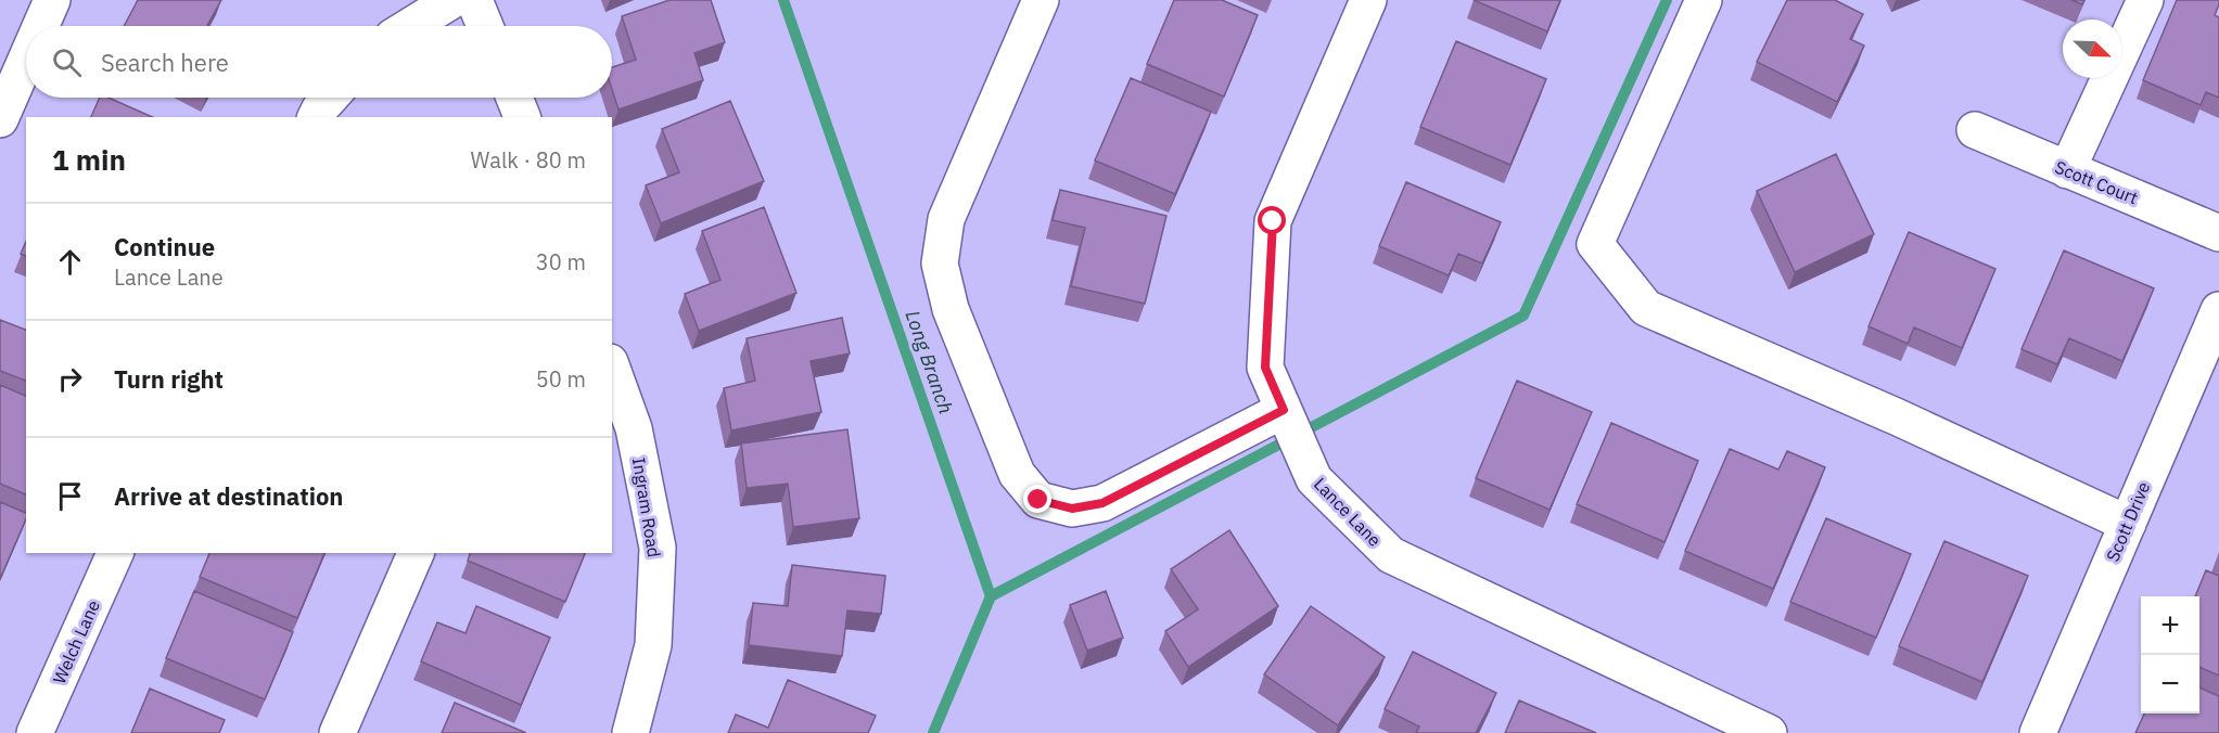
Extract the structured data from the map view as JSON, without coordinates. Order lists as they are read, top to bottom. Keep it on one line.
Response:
{"streets":{"street":["Scott Court","Ingram Road","Lance Lane","Scott Drive","Welch Lane"]},"water":["Long Branch"],"north":"bottom right","page":{"search":"Search here","heading":["1 min","Walk · 80 m"],"list":[["Continue","Lance Lane","30 m"],["Turn right","50 m"],"Arrive at destination"],"map_buttons":["+","−"]}}
